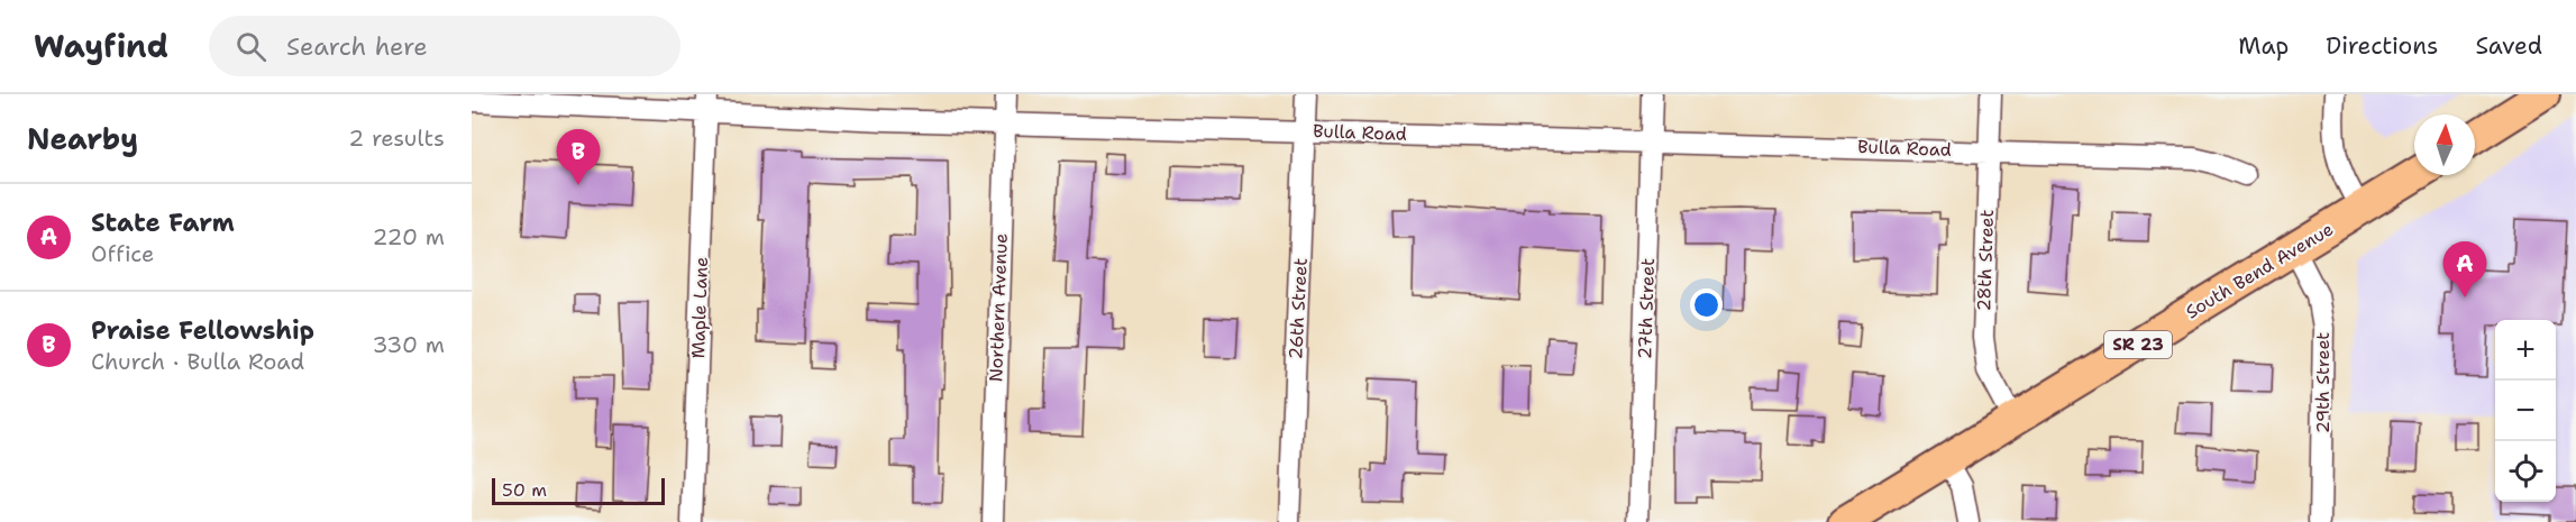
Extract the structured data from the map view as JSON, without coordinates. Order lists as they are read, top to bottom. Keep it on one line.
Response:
{"streets":{"main road":["South Bend Avenue","SR 23"],"street":["Bulla Road","28th Street","Maple Lane","Northern Avenue","26th Street","27th Street","29th Street"]},"crossings":[["Bulla Road","28th Street"],["Bulla Road","Maple Lane"],["Bulla Road","Northern Avenue"],["Bulla Road","26th Street"],["Bulla Road","27th Street"],["28th Street","South Bend Avenue"],["South Bend Avenue","29th Street"]],"scale_bar":"50 m","north":"top","page":{"header":"Wayfind","search":"Search here","nav":["Map","Directions","Saved"],"heading":["Nearby","2 results"],"pins":["B","A"],"list":[{"mark":"A","name":"State Farm","note":"Office","value":"220 m"},{"mark":"B","name":"Praise Fellowship","note":"Church · Bulla Road","value":"330 m"}],"map_buttons":["+","−"],"scale":"50 m"}}
